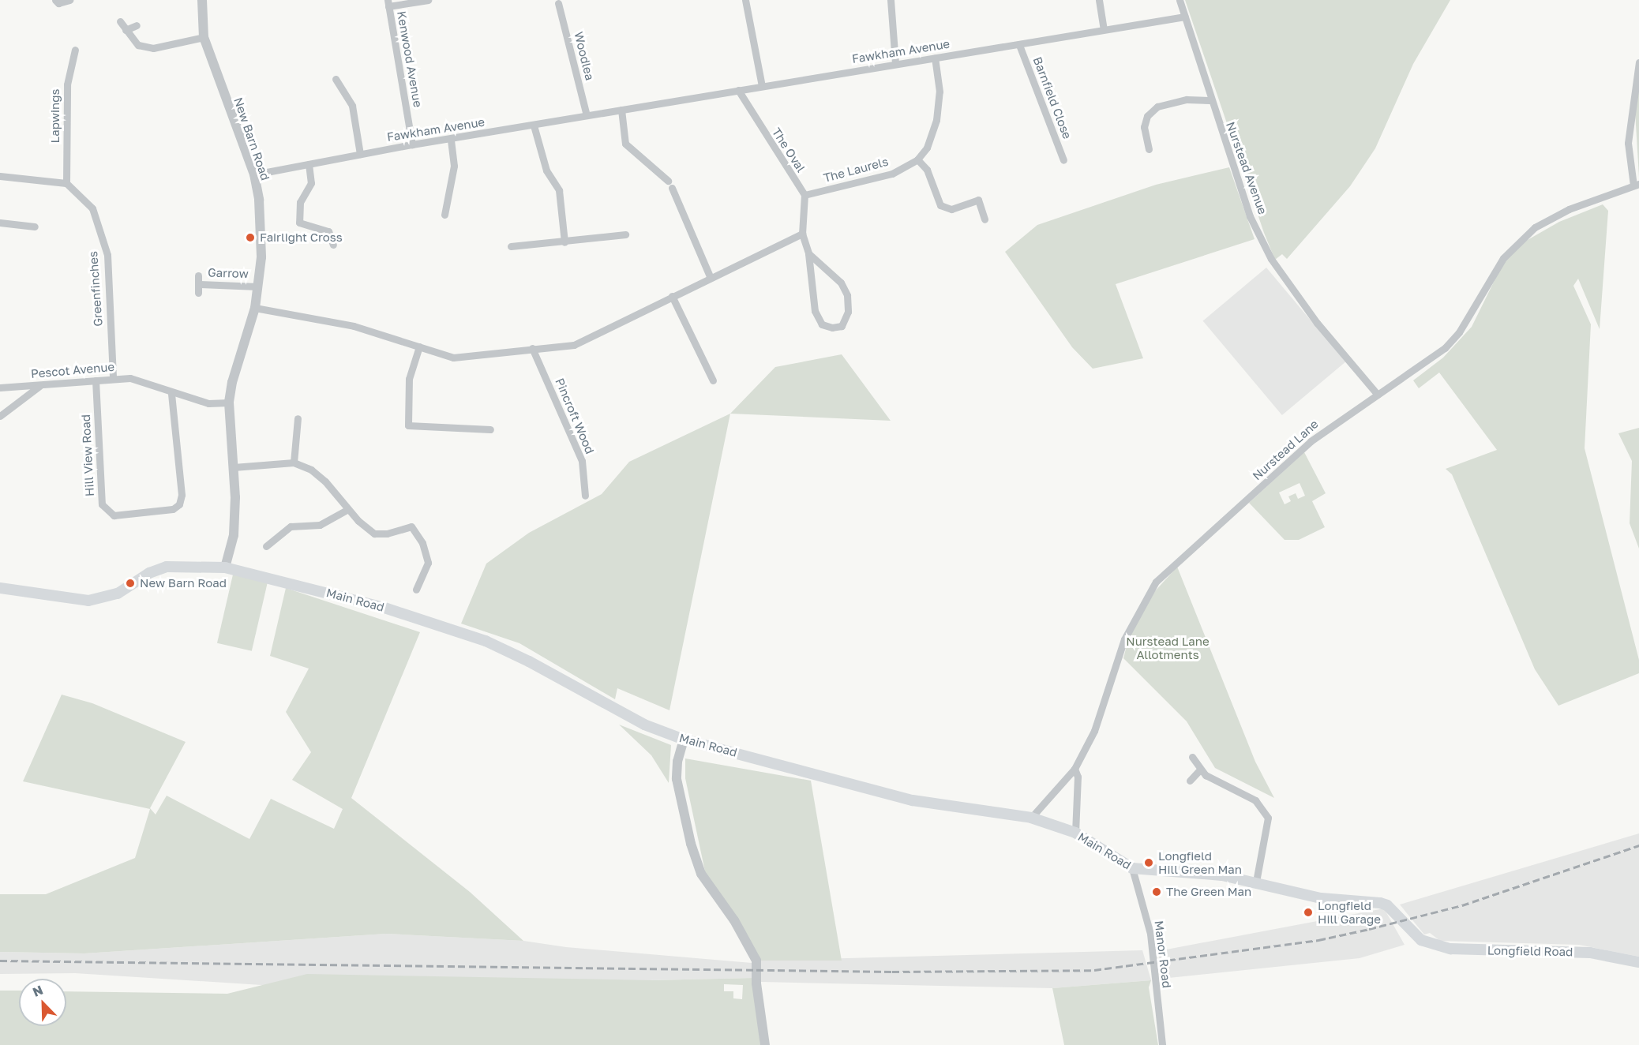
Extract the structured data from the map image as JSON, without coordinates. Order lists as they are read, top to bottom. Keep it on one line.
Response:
{"streets":{"main road":["Main Road","Longfield Road"],"street":["Fawkham Avenue","Woodlea","Kenwood Avenue","Barnfield Close","Lapwings","New Barn Road","The Oval","Nurstead Avenue","The Laurels","Garrow","Greenfinches","Pescot Avenue","Pincroft Wood","Nurstead Lane","Hill View Road","Manor Road"]},"crossings":[["Fawkham Avenue","Woodlea"],["Fawkham Avenue","Kenwood Avenue"],["Fawkham Avenue","Barnfield Close"],["Fawkham Avenue","New Barn Road"],["Fawkham Avenue","The Oval"],["Fawkham Avenue","Nurstead Avenue"],["Fawkham Avenue","The Laurels"],["Lapwings","Greenfinches"],["New Barn Road","Garrow"],["New Barn Road","Pescot Avenue"],["New Barn Road","Main Road"],["The Oval","The Laurels"],["Nurstead Avenue","Nurstead Lane"],["Greenfinches","Pescot Avenue"],["Pescot Avenue","Hill View Road"],["Nurstead Lane","Main Road"],["Main Road","Longfield Road"],["Main Road","Manor Road"]],"parks":["Nurstead Lane Allotments"],"places":["Fairlight Cross","New Barn Road","Longfield Hill Green Man","The Green Man","Longfield Hill Garage"],"north":"top left"}
